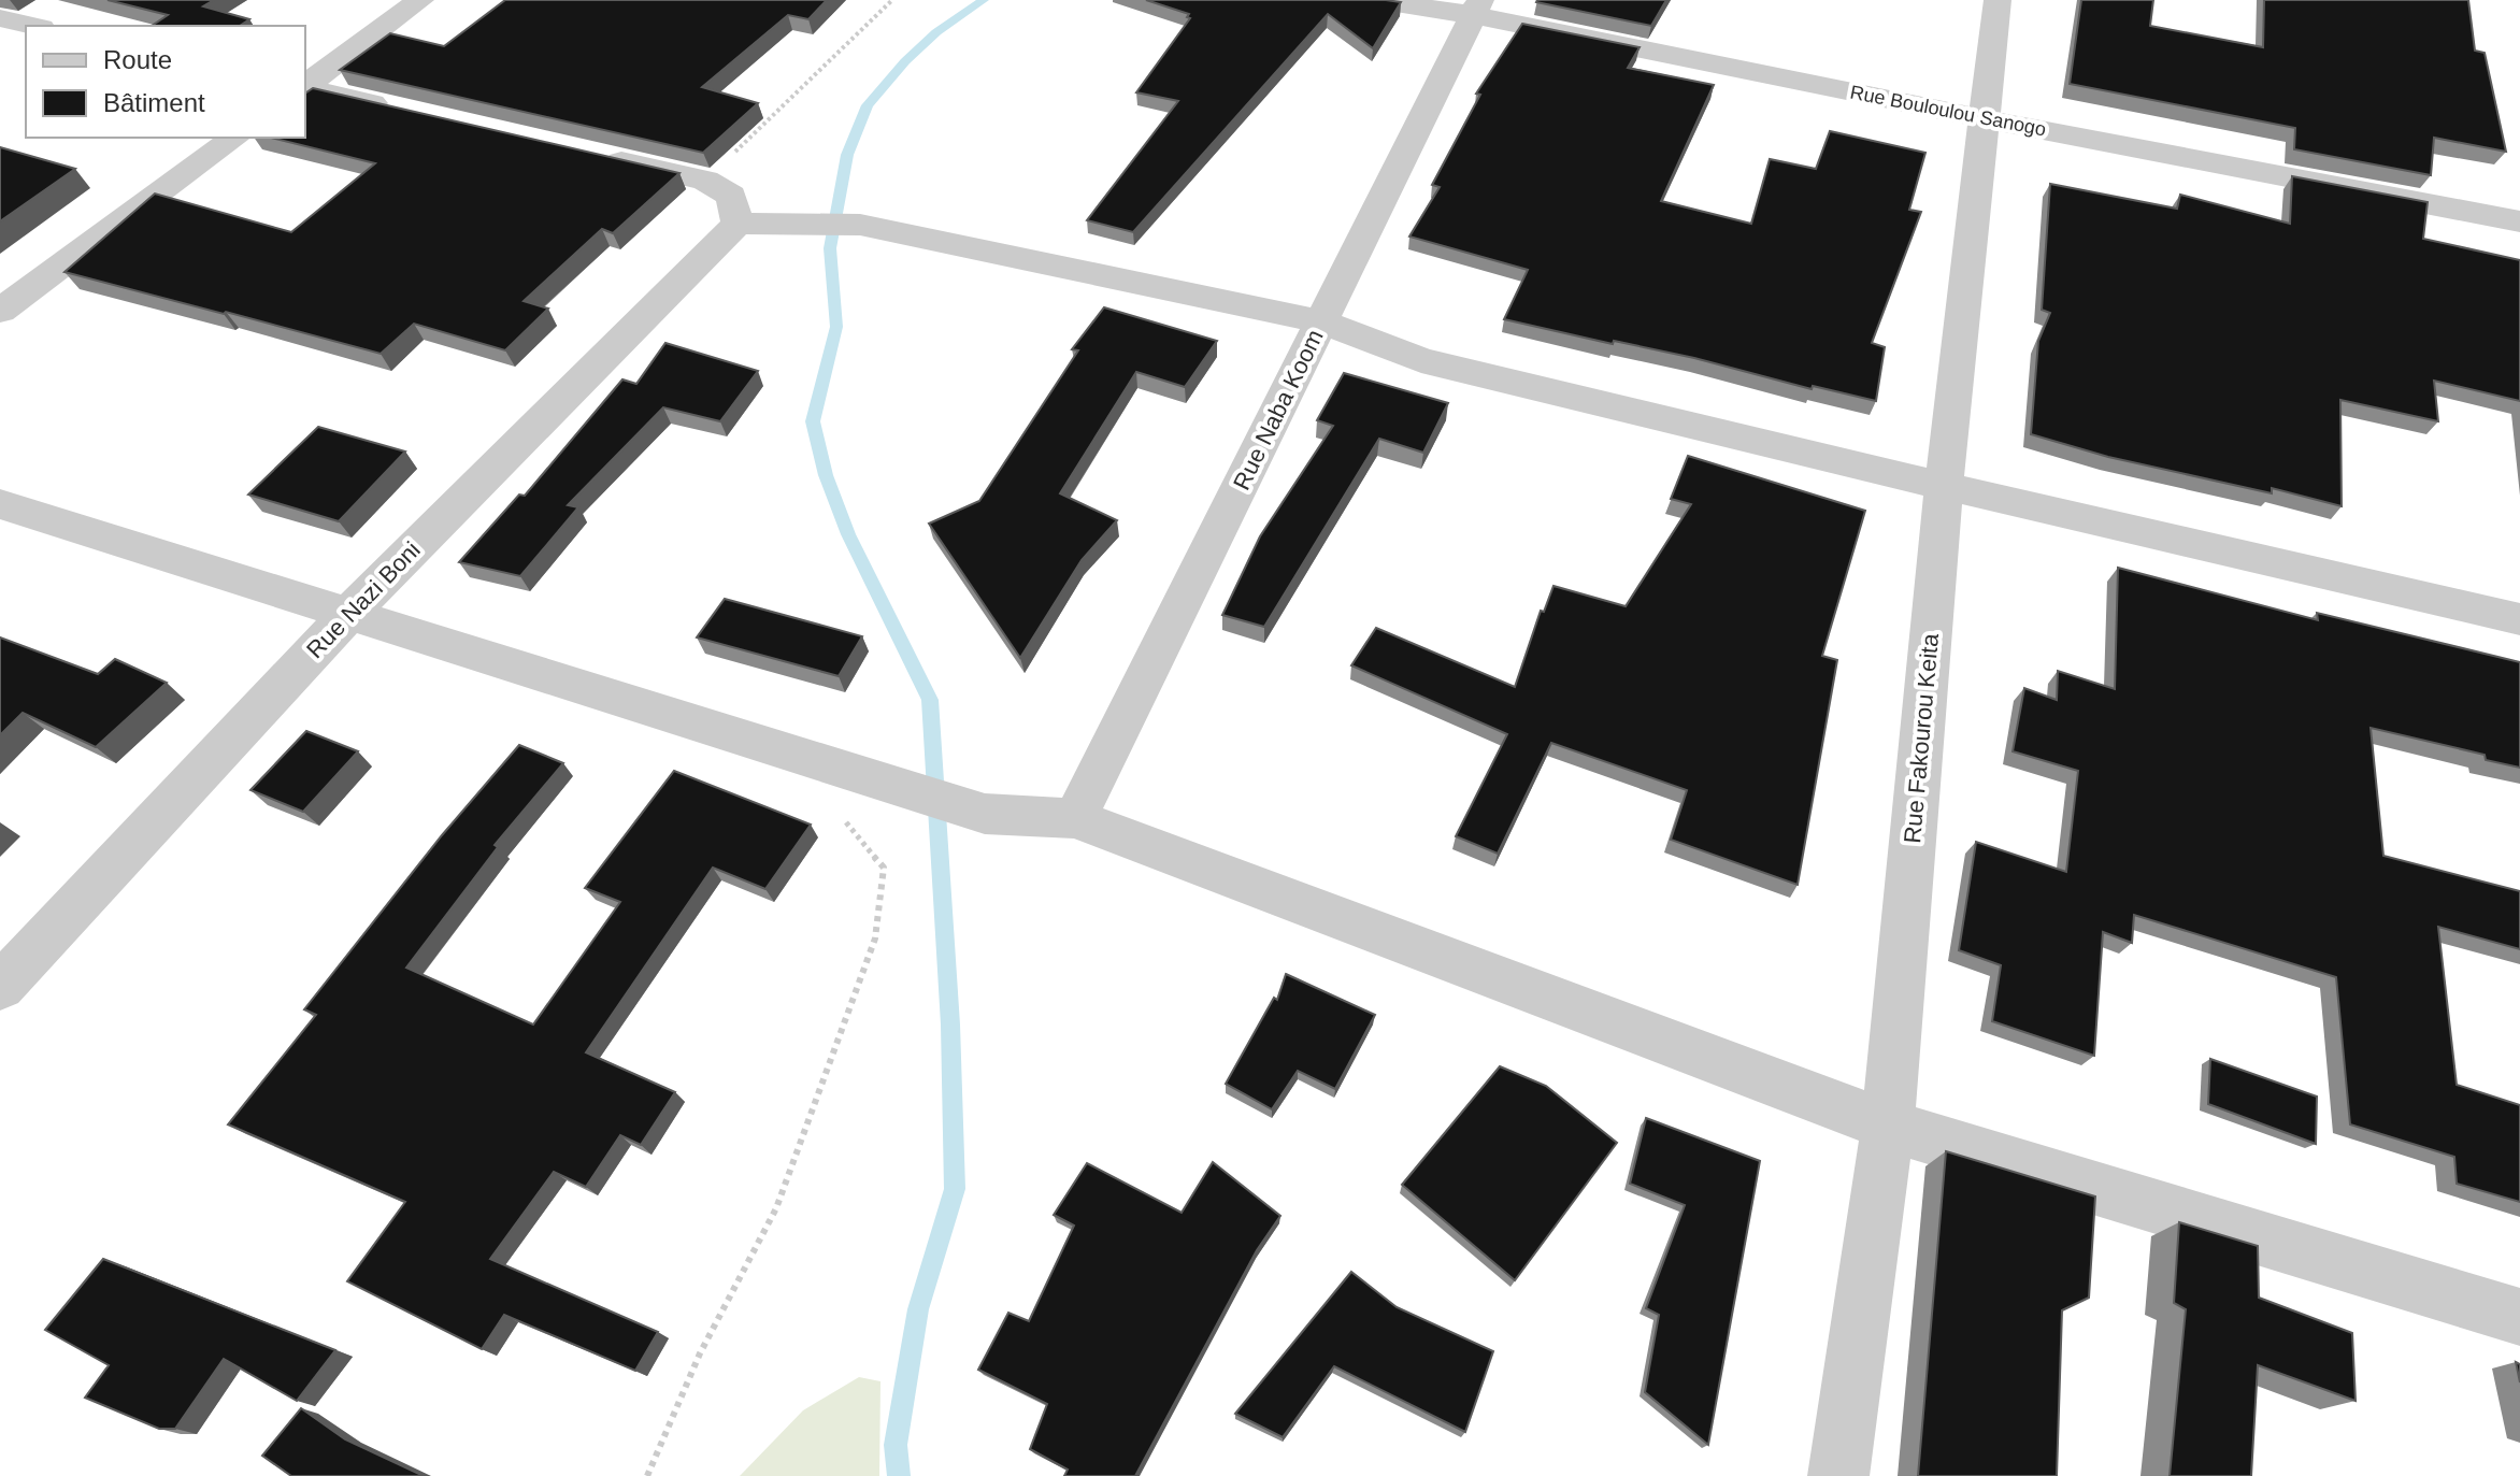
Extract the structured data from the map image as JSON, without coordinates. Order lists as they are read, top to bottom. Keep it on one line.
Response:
{"streets":{"street":["Rue Bouloulou Sanogo","Rue Naba Koom","Rue Nazi Boni","Rue Fakourou Keita"]},"crossings":[["Rue Bouloulou Sanogo","Rue Naba Koom"],["Rue Bouloulou Sanogo","Rue Fakourou Keita"]],"legend":["Route","Bâtiment"]}
